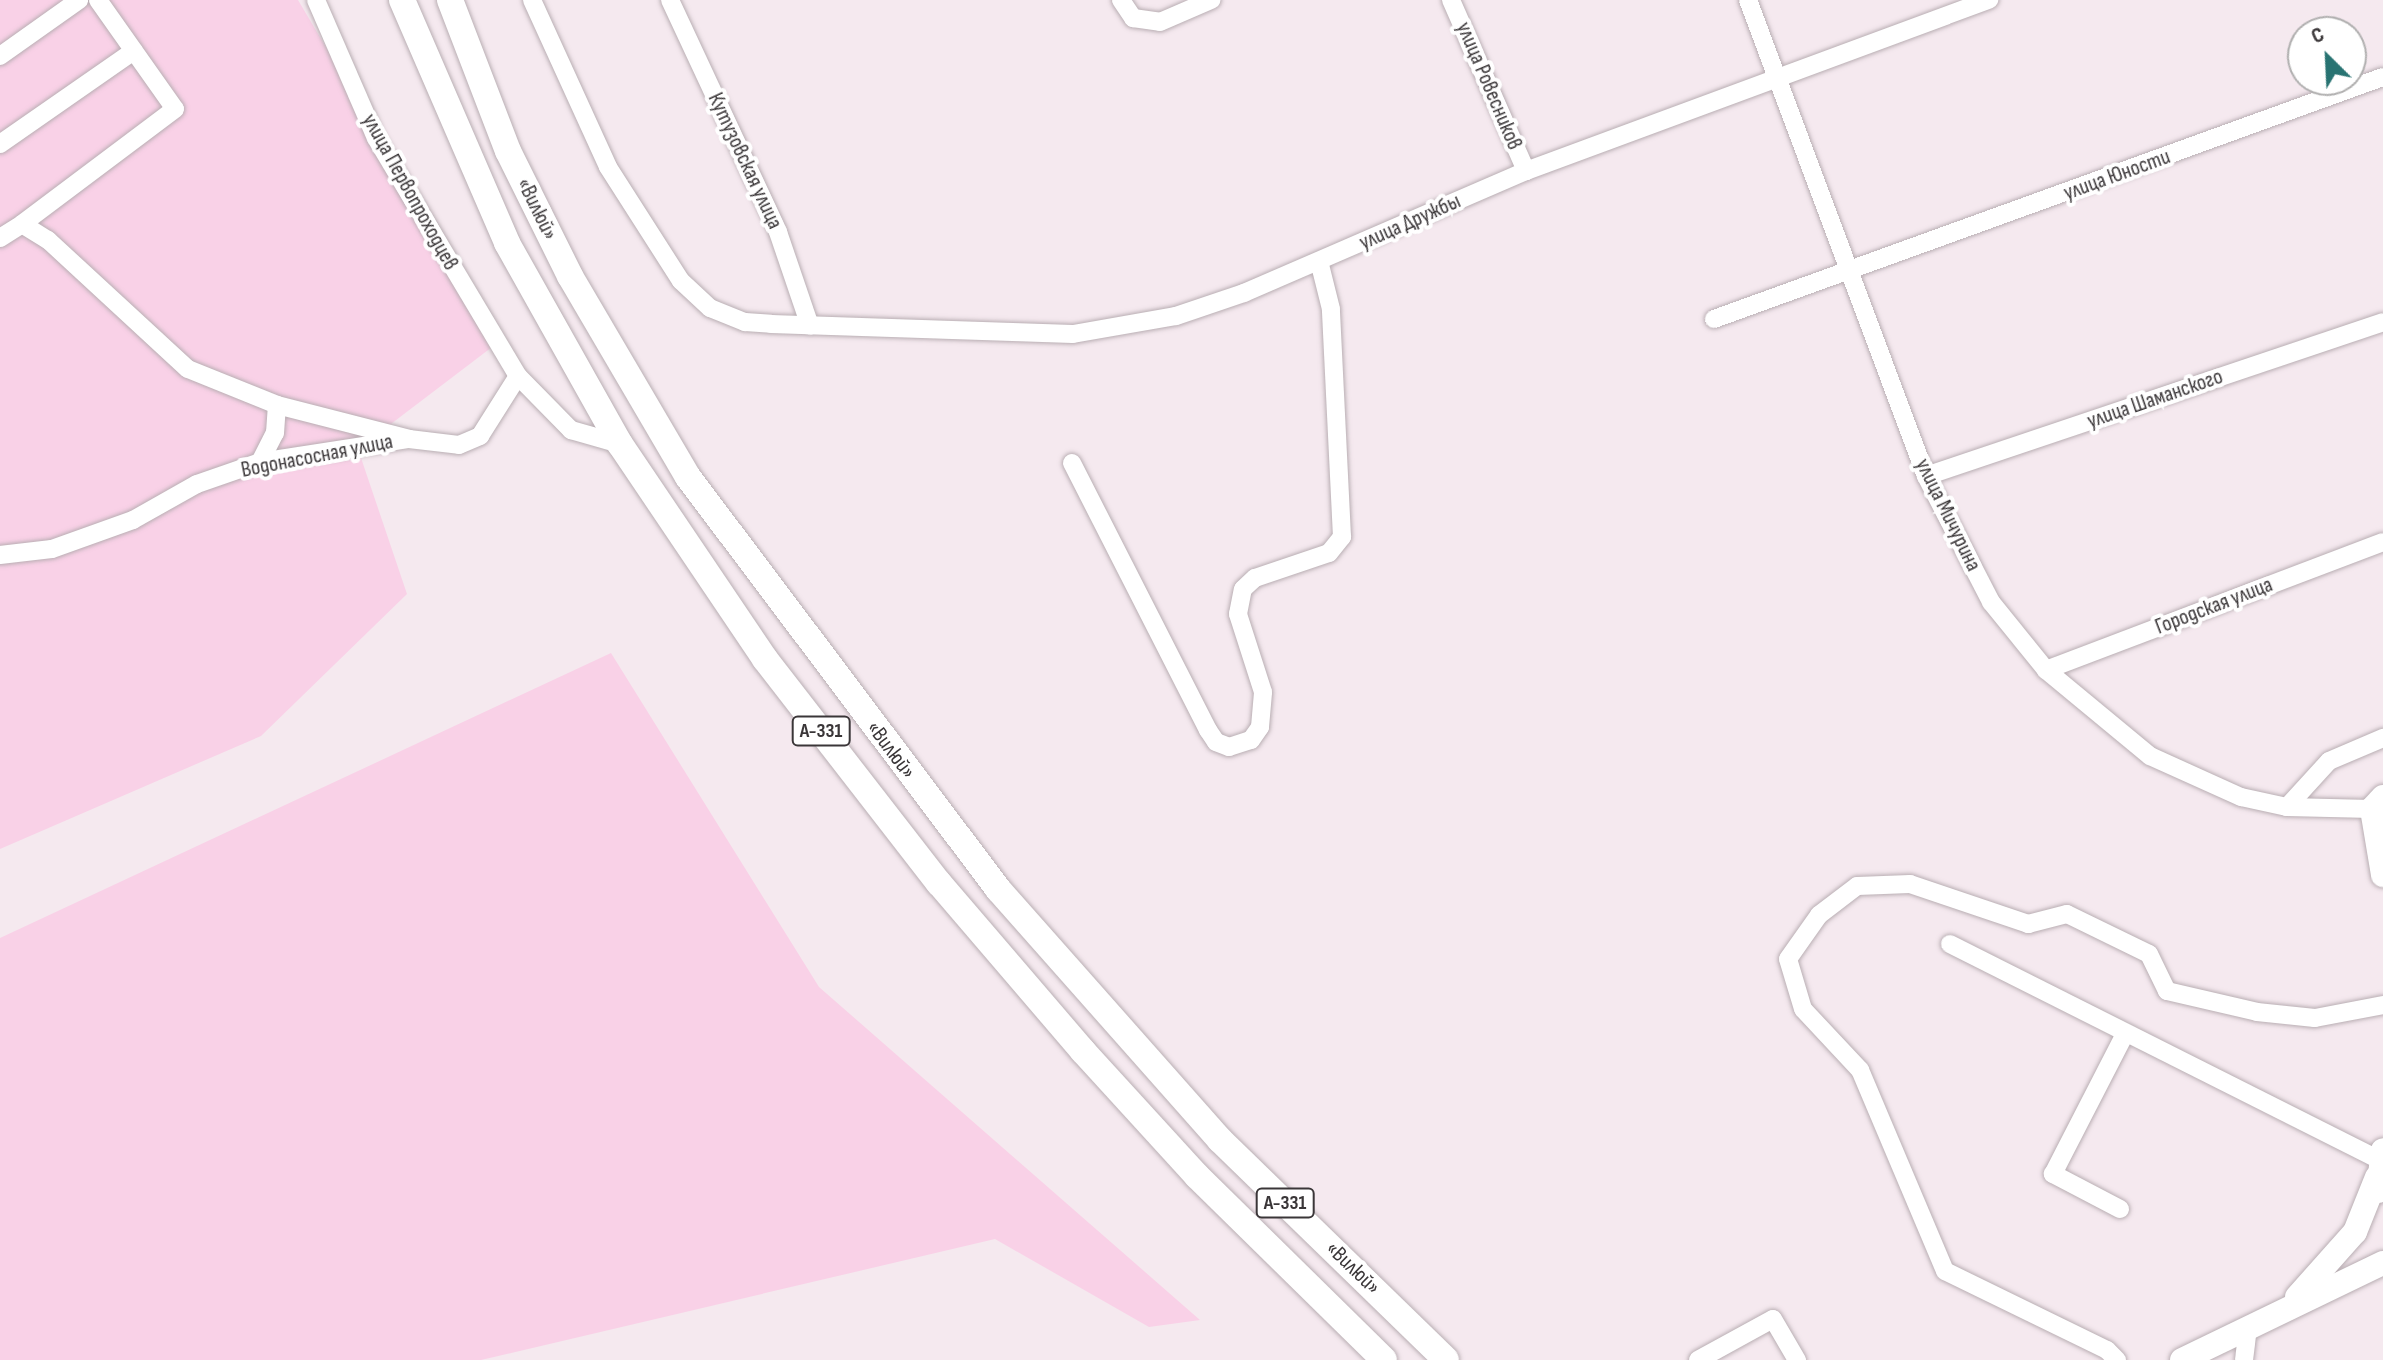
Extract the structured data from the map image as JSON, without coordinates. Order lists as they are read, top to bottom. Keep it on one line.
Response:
{"streets":{"highway":["«Вилюй»","А-331"],"street":["улица Ровесников","Кутузовская улица","улица Юности","улица Первопроходцев","улица Дружбы","улица Шаманского","Водонасосная улица","улица Мичурина","Городская улица"]},"crossings":[["улица Ровесников","улица Дружбы"],["Кутузовская улица","улица Дружбы"],["улица Юности","улица Мичурина"],["улица Первопроходцев","«Вилюй»"],["улица Первопроходцев","Водонасосная улица"],["улица Дружбы","улица Мичурина"],["улица Шаманского","улица Мичурина"],["улица Мичурина","Городская улица"]],"north":"top left"}
